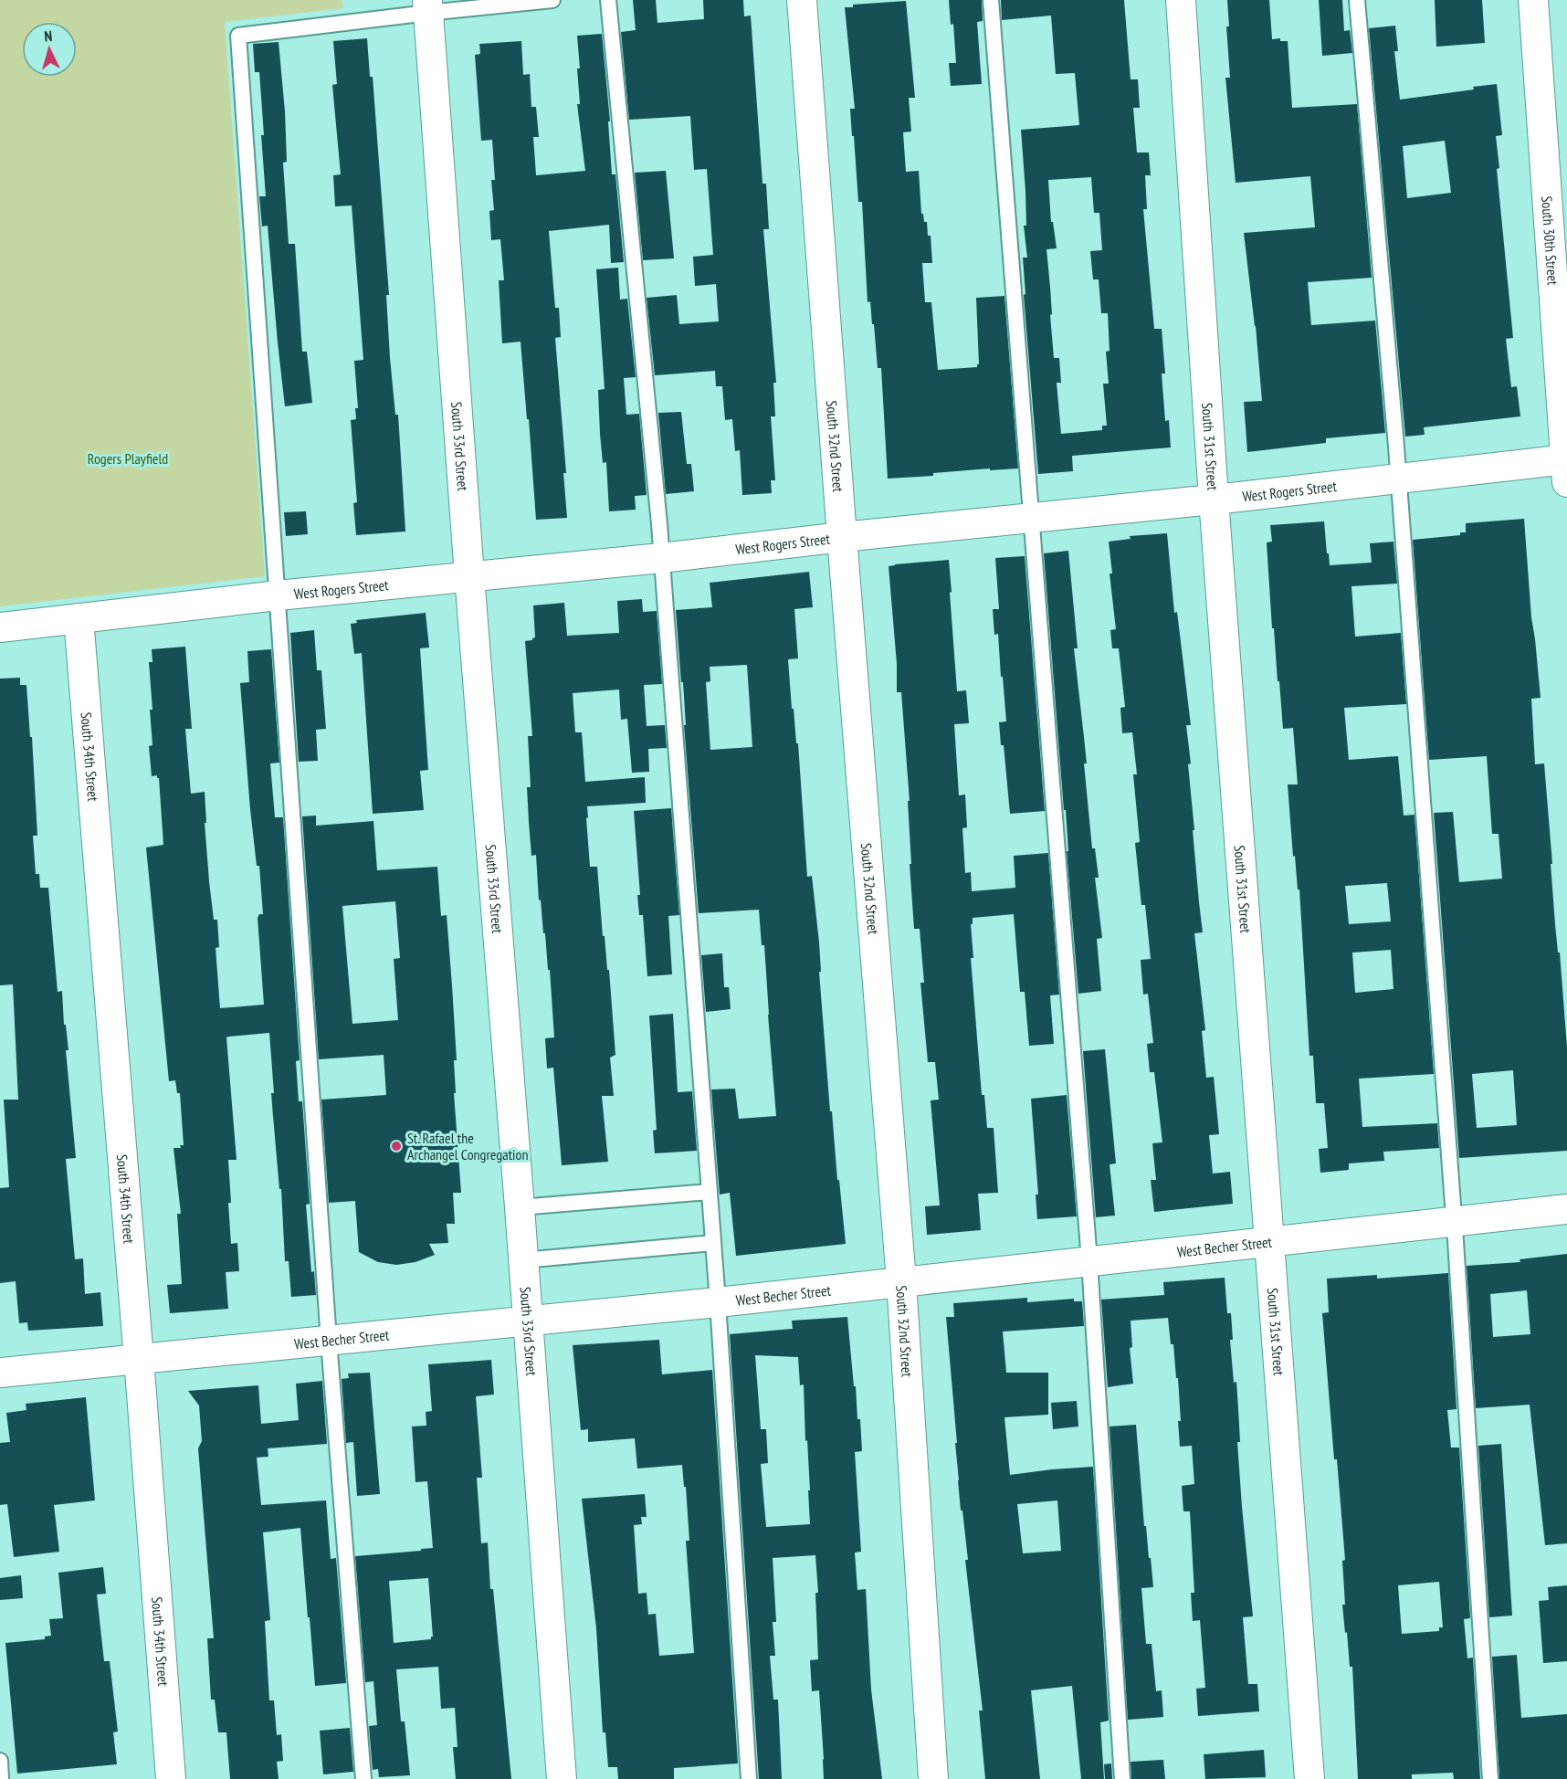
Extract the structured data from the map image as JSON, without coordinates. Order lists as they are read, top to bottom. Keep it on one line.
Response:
{"streets":{"street":["South 30th Street","South 33rd Street","South 32nd Street","South 31st Street","West Rogers Street","South 34th Street","West Becher Street"]},"crossings":[["South 30th Street","West Rogers Street"],["South 33rd Street","West Rogers Street"],["South 33rd Street","West Becher Street"],["South 32nd Street","West Rogers Street"],["South 32nd Street","West Becher Street"],["South 31st Street","West Rogers Street"],["South 31st Street","West Becher Street"],["West Rogers Street","South 34th Street"],["South 34th Street","West Becher Street"]],"parks":["Rogers Playfield"],"places":["St. Rafael the Archangel Congregation"],"north":"top"}
